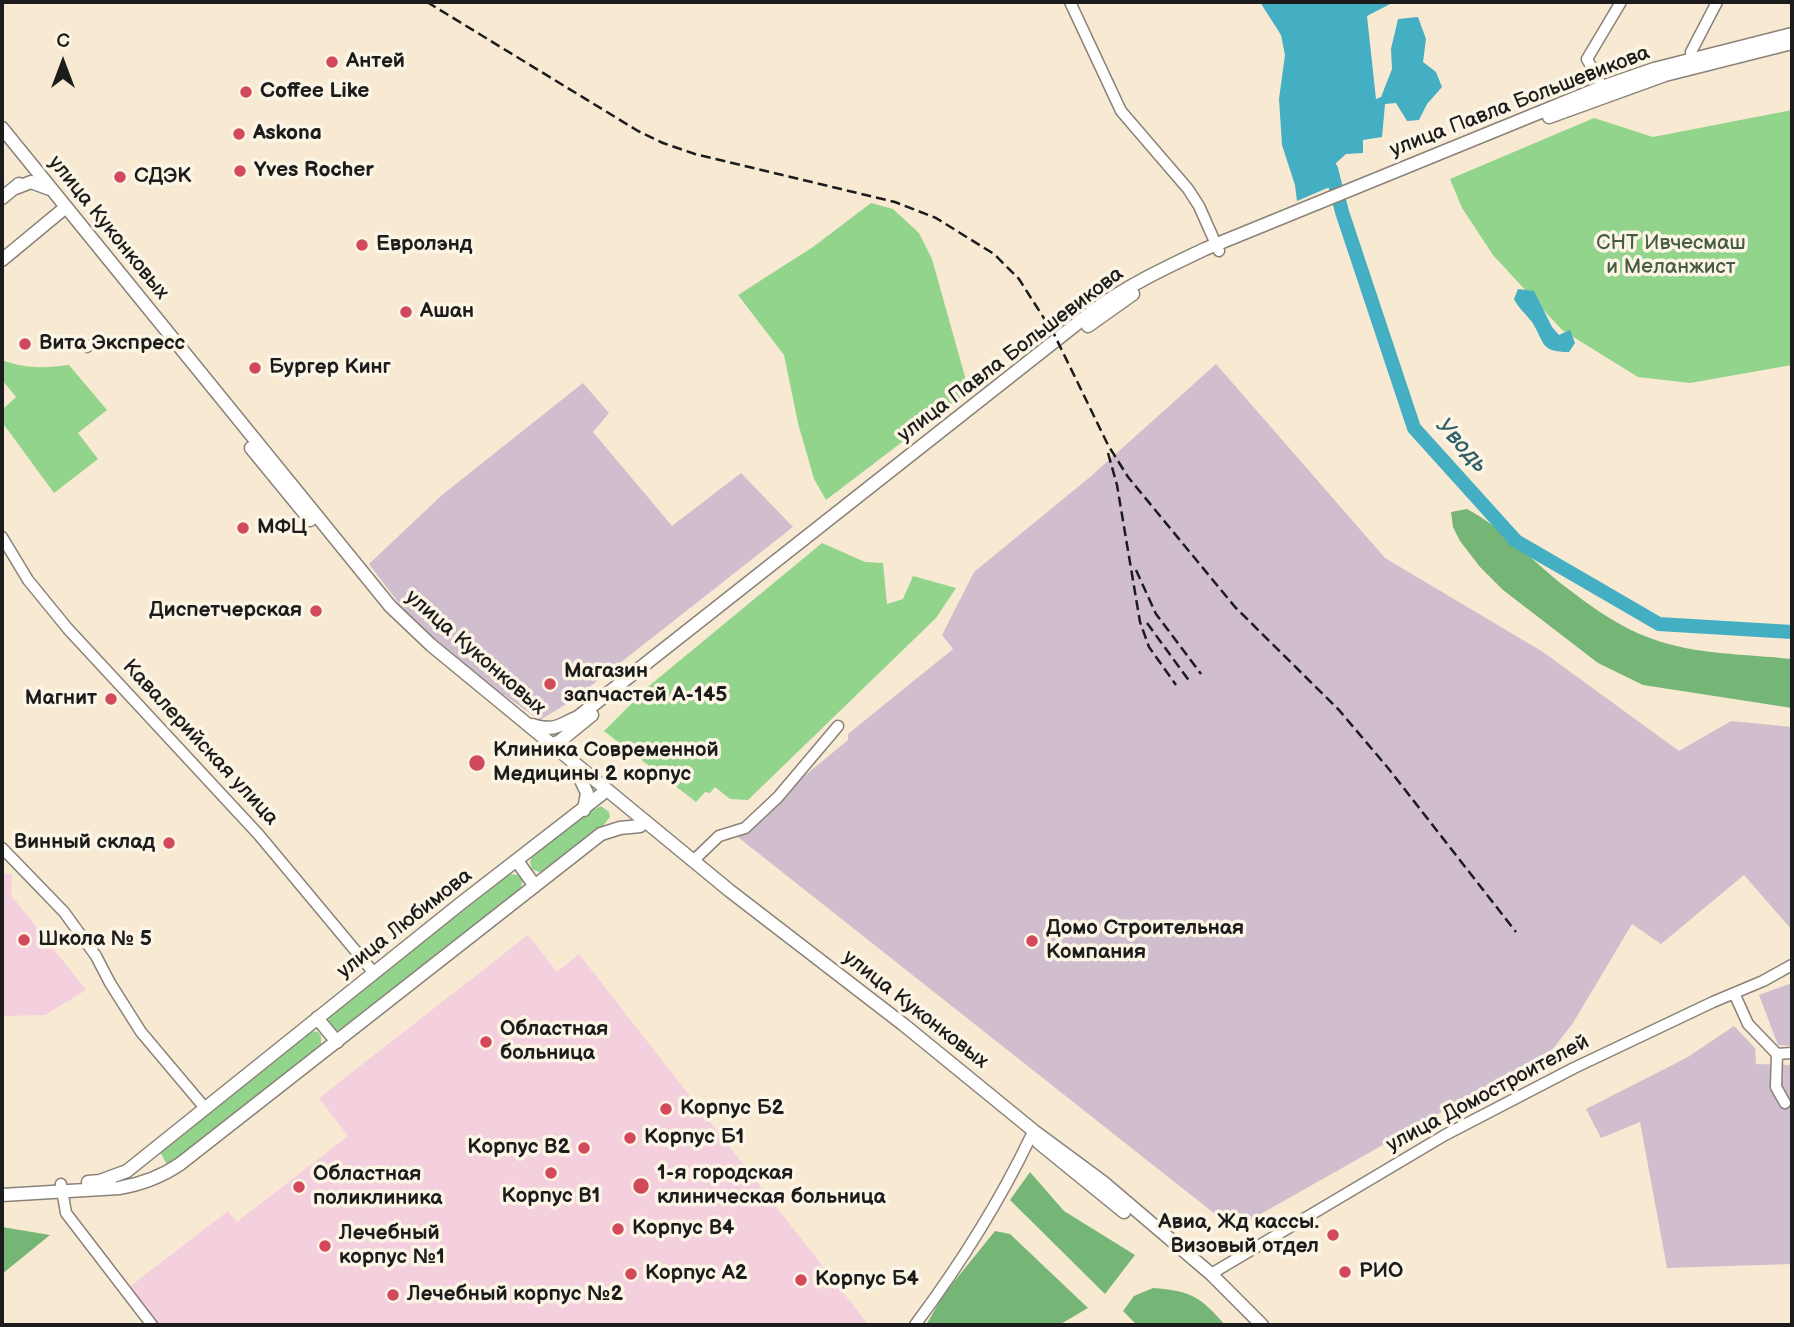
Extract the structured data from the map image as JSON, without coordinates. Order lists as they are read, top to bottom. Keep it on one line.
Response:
{"streets":{"main road":["улица Павла Большевикова","улица Куконковых","улица Любимова"],"street":["Кавалерийская улица","улица Домостроителей"]},"crossings":[["улица Павла Большевикова","улица Куконковых"],["улица Куконковых","улица Любимова"],["улица Куконковых","улица Домостроителей"],["Кавалерийская улица","улица Любимова"]],"water":["Уводь"],"parks":["СНТ Ивчесмаш и Меланжист"],"places":["Антей","Coffee Like","Askona","Yves Rocher","СДЭК","Евролэнд","Ашан","Вита Экспресс","Бургер Кинг","МФЦ","Диспетчерская","Магазин запчастей А-145","Магнит","Клиника Современной Медицины 2 корпус","Винный склад","Школа № 5","Домо Строительная Компания","Областная больница","Корпус Б2","Корпус Б1","Корпус В2","Корпус В1","1-я городская клиническая больница","Областная поликлиника","Корпус В4","Авиа, Жд кассы. Визовый отдел","Лечебный корпус №1","РИО","Корпус А2","Корпус Б4","Лечебный корпус №2"],"north":"top"}
